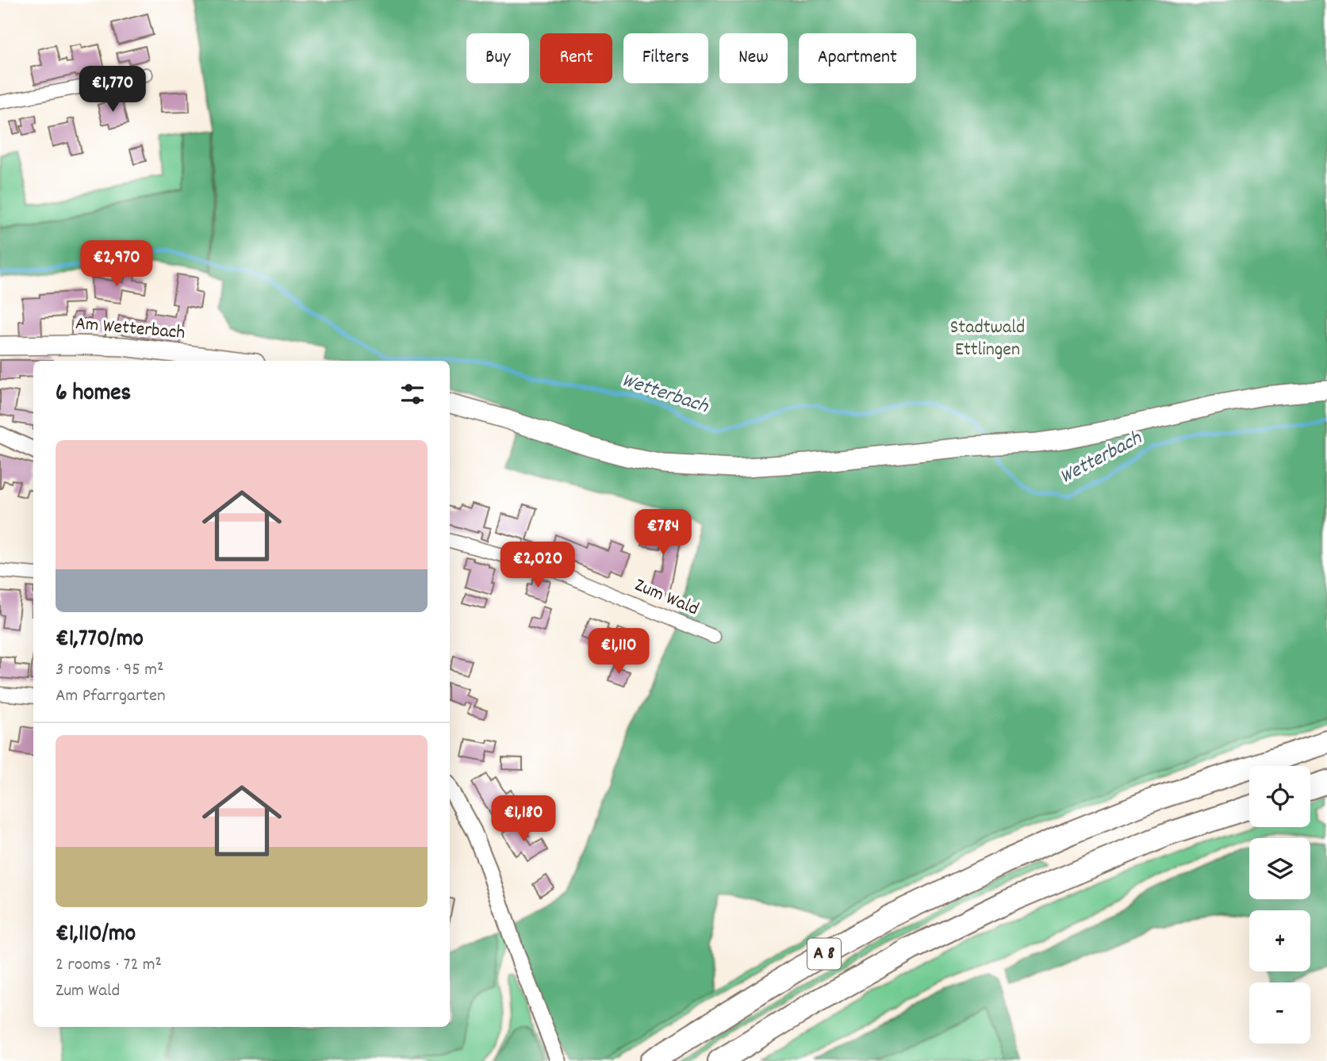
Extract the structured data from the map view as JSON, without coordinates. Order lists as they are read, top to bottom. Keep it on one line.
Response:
{"streets":{"highway":["A 8"],"main road":["Am Wetterbach"],"street":["Zum Wald"]},"water":["Wetterbach"],"parks":["Stadtwald Ettlingen"],"page":{"chip":["Buy","Rent","Filters","New","Apartment"],"price":["€1,770","€2,970","€784","€2,020","€1,110","€1,180"],"heading":"6 homes","list":[{"name":"€1,770/mo","note":"3 rooms · 95 m² · Am Pfarrgarten"},{"name":"€1,110/mo","note":"2 rooms · 72 m² · Zum Wald"}],"map_buttons":["+","−"]}}
